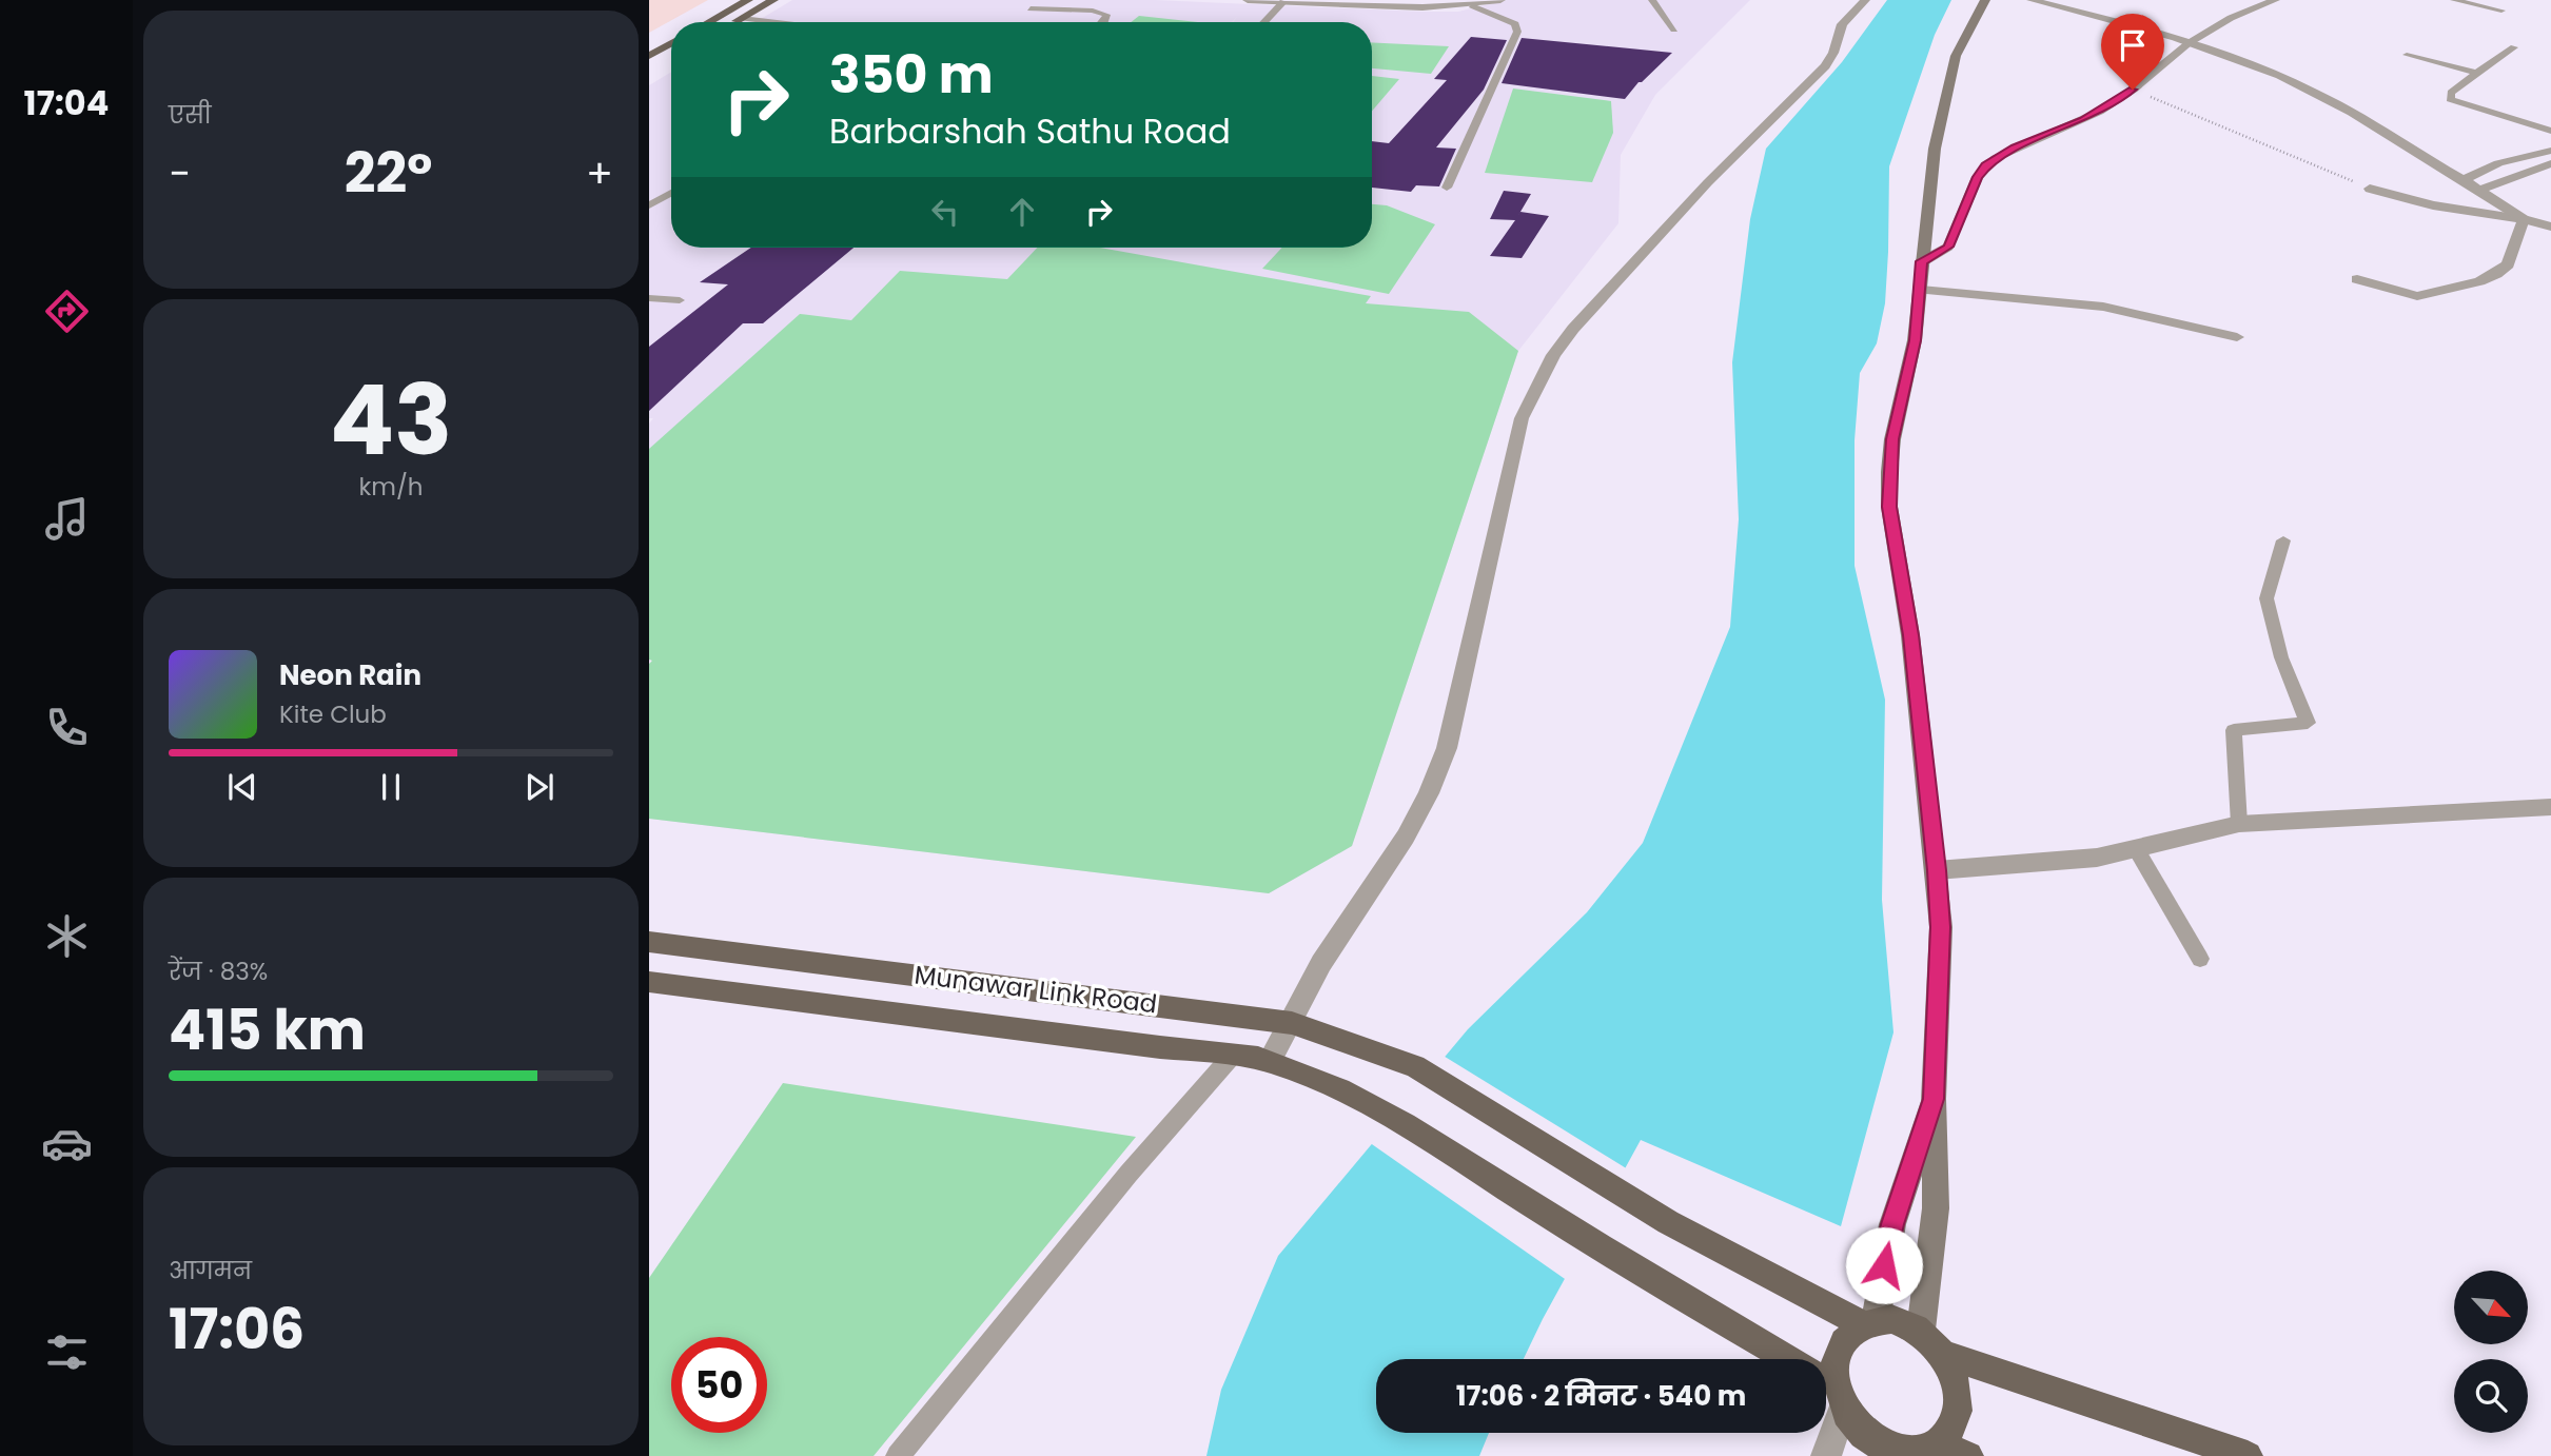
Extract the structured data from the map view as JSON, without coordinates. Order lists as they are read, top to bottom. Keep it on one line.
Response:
{"streets":{"main road":["Munawar Link Road"]},"north":"bottom right","page":{"tabs":"17:04","tile":["एसी",["43","km/h"],["रेंज · 83%","415 km"],["आगमन","17:06"]],"turn":["350 m","Barbarshah Sathu Road"],"heat":["−","22°","+"],"song":["Neon Rain","Kite Club"],"limit":"50","trip":"17:06 · 2 मिनट · 540 m"}}
